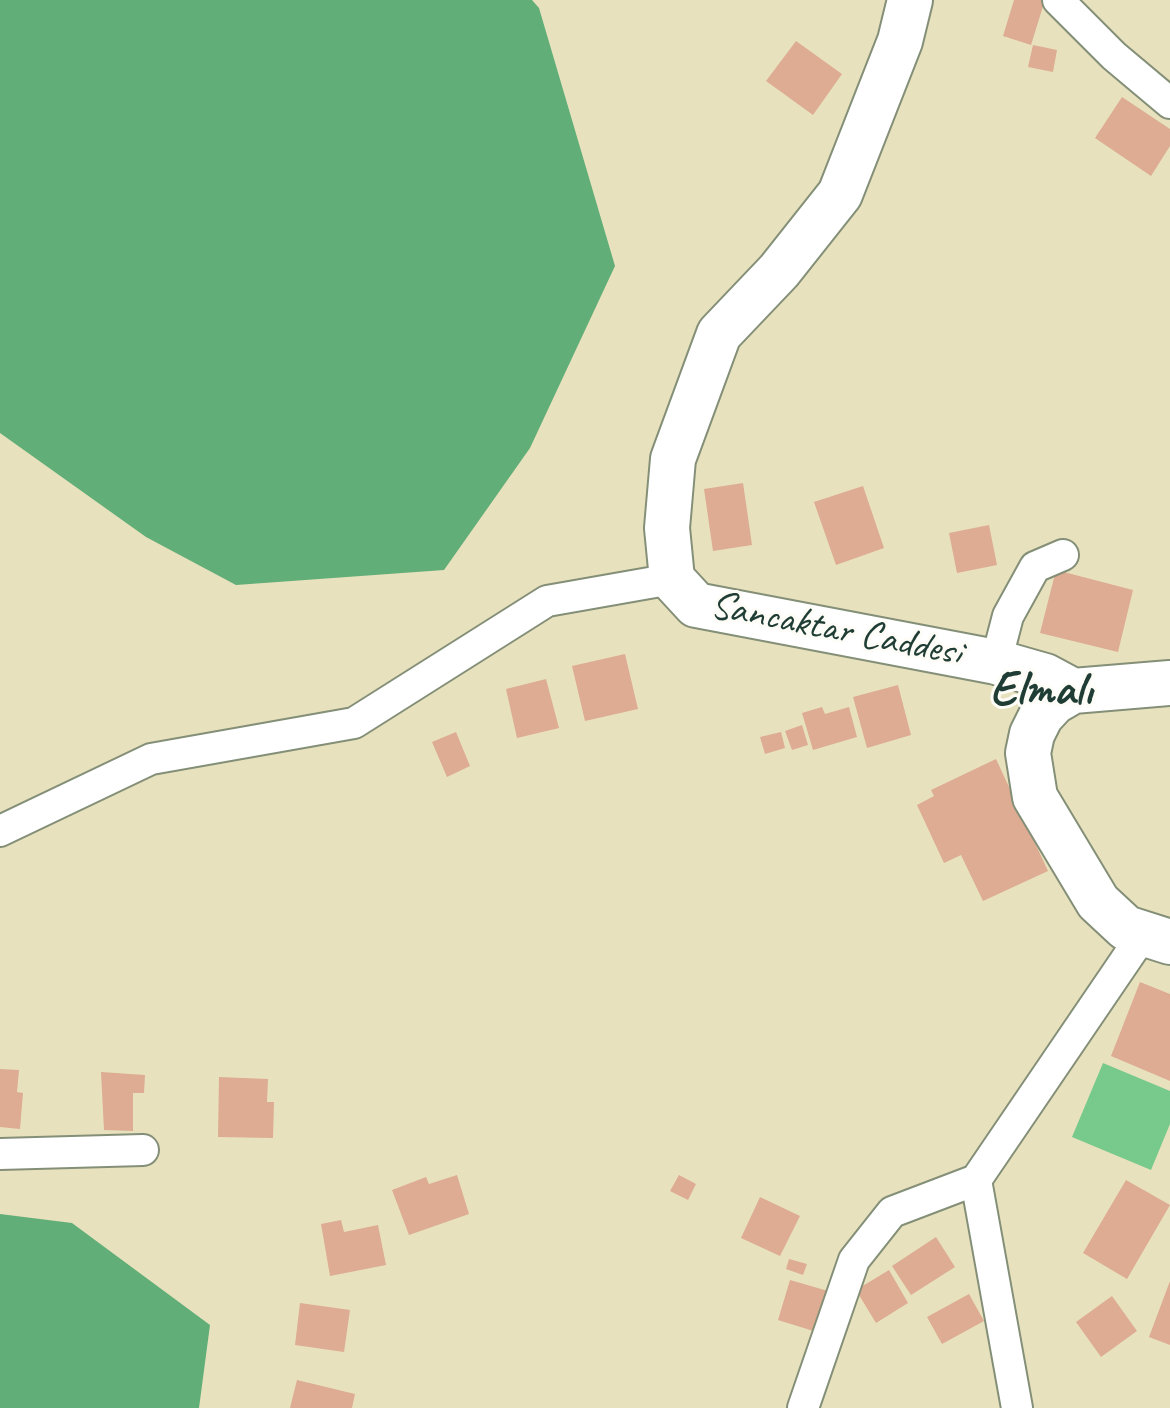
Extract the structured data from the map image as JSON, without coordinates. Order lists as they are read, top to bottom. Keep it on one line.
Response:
{"streets":{"street":["Sancaktar Caddesi"]},"districts":["Elmalı"]}
